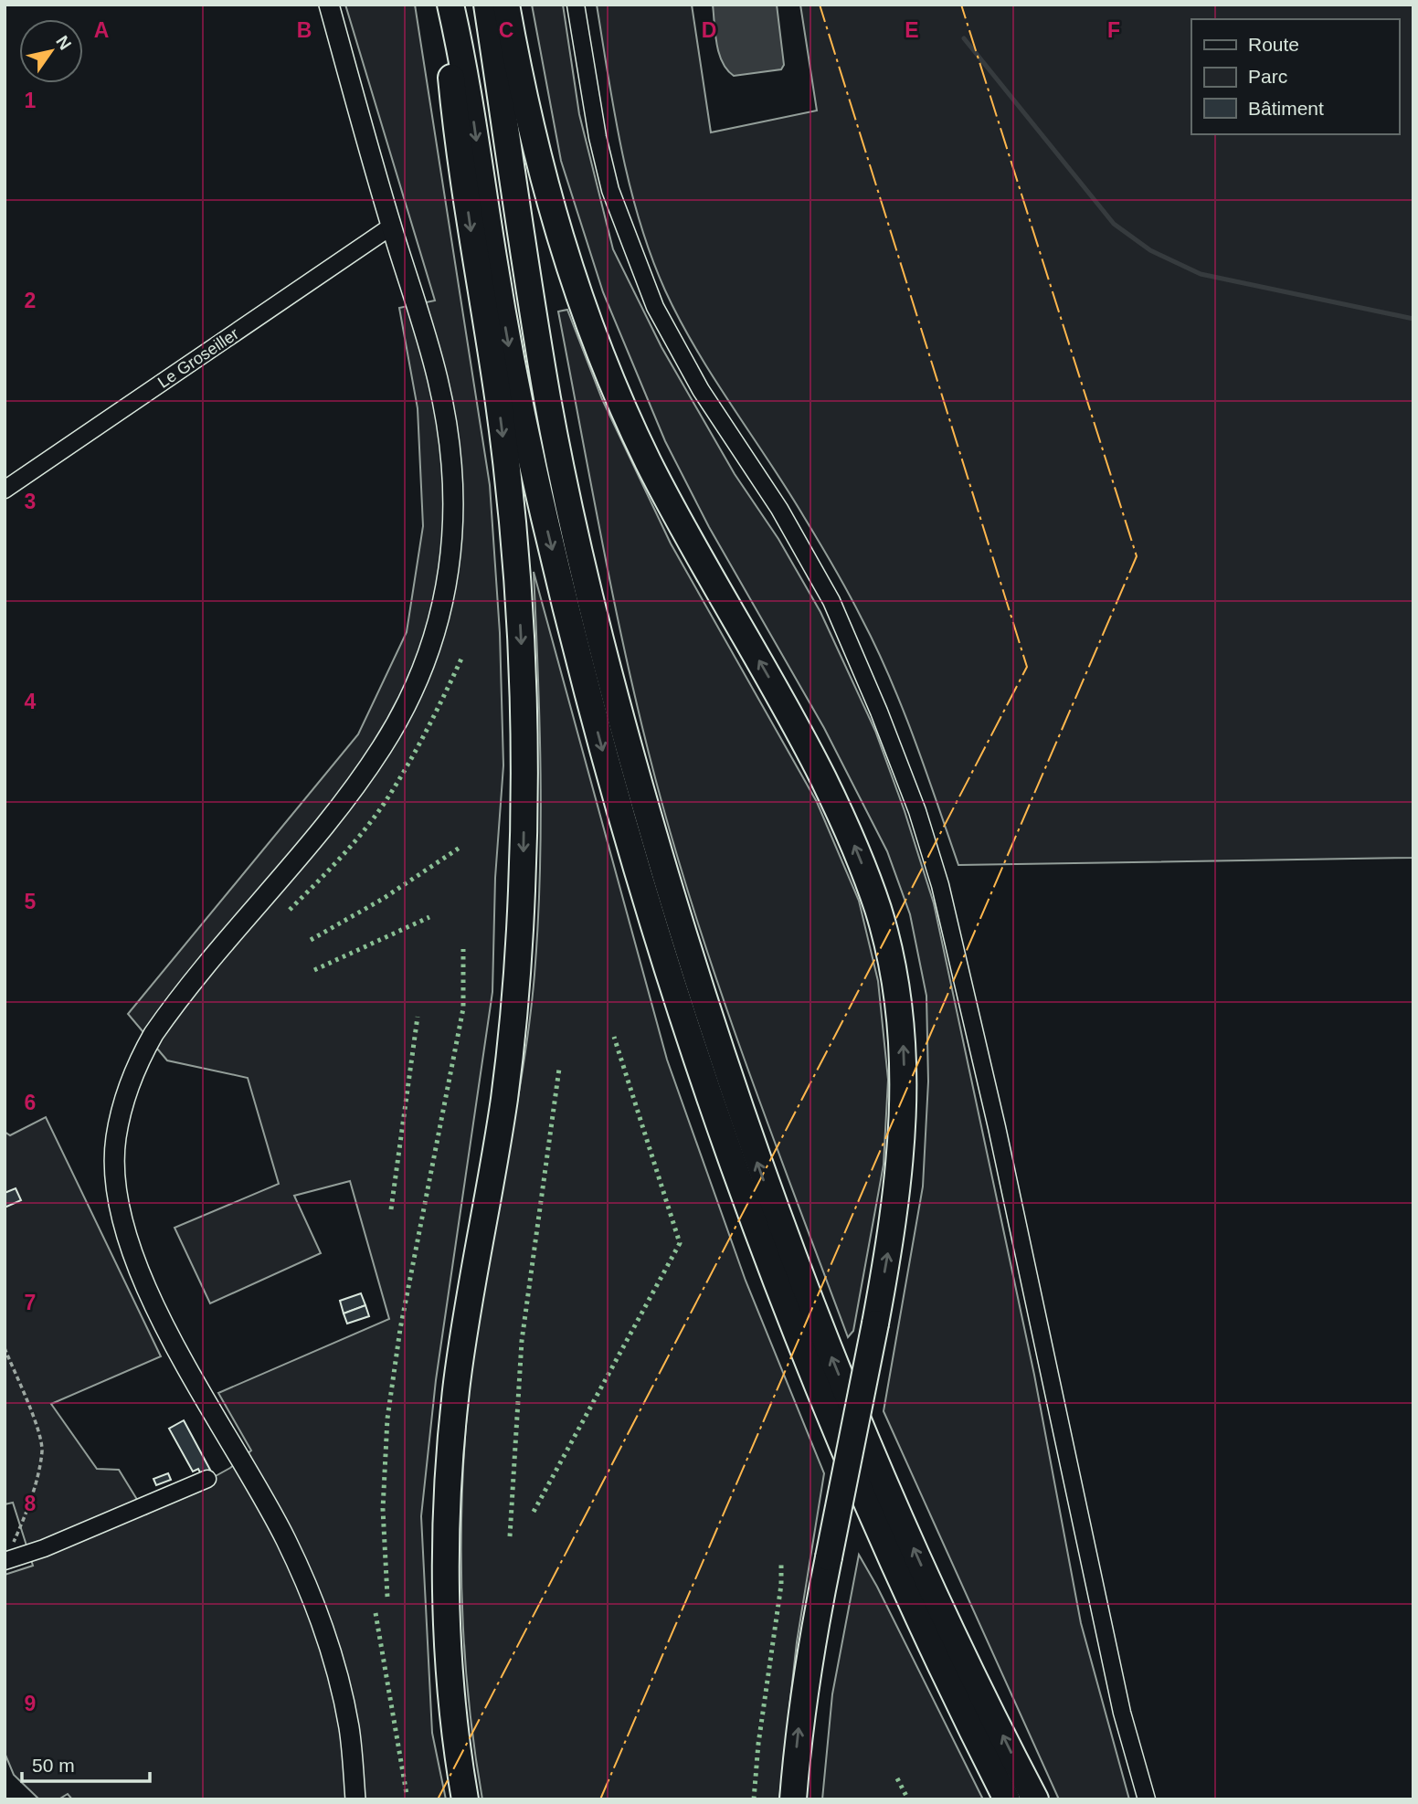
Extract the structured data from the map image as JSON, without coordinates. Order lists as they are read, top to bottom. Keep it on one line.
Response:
{"streets":{"street":["Le Groseiller"]},"legend":["Route","Parc","Bâtiment"],"scale_bar":"50 m","north":"top right","grid":{"columns":["A","B","C","D","E","F"],"rows":["1","2","3","4","5","6","7","8","9"]}}
